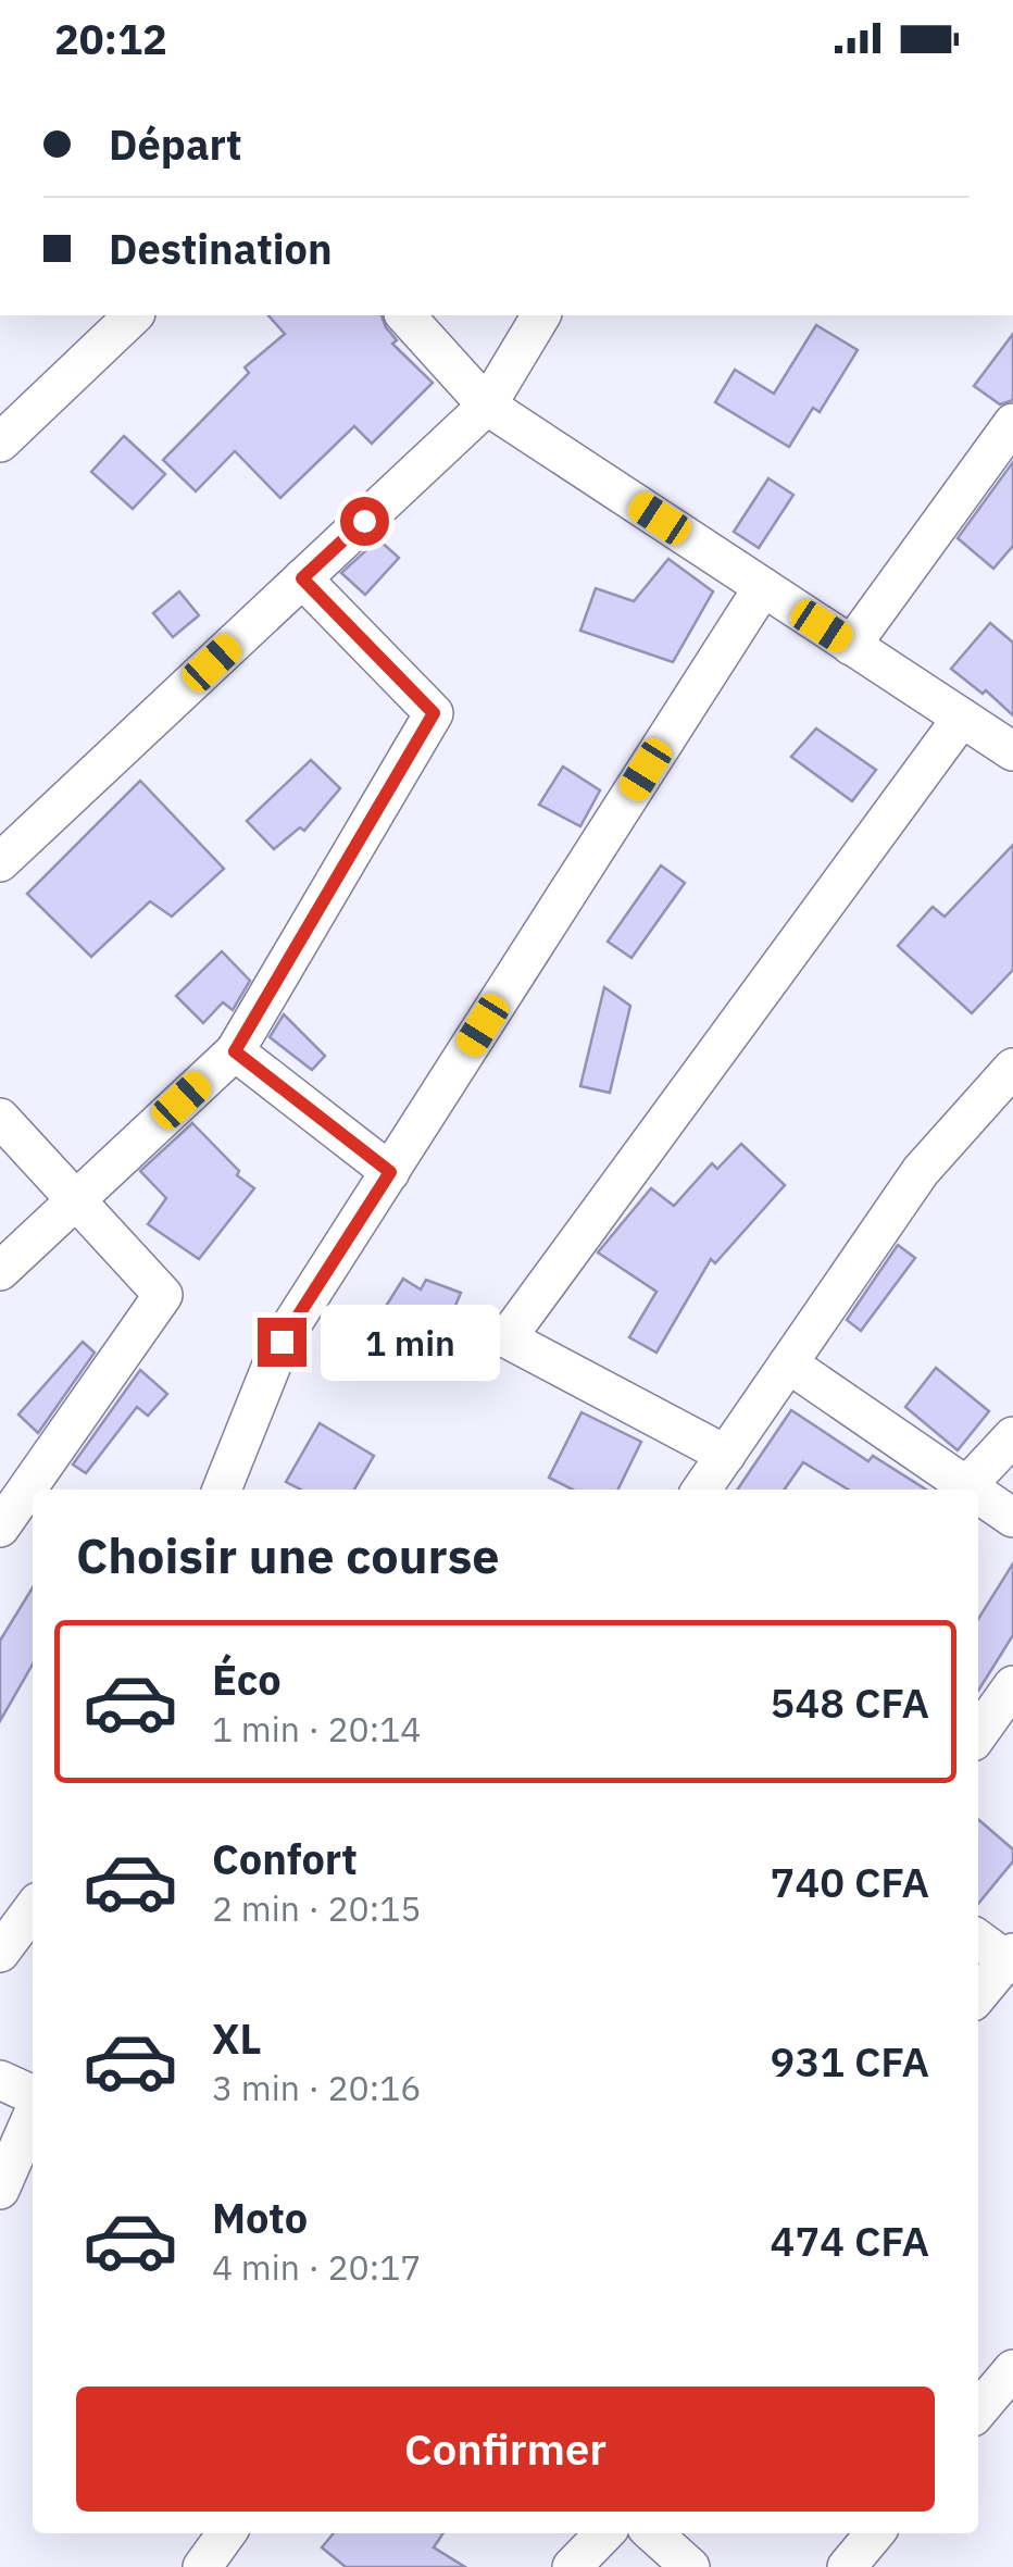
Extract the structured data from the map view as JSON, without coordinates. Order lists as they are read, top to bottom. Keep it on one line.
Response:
{"page":{"status":"20:12","banner":["Départ","Destination"],"bubble":"1 min","heading":"Choisir une course","list":[{"name":"Éco","note":"1 min · 20:14","value":"548 CFA"},{"name":"Confort","note":"2 min · 20:15","value":"740 CFA"},{"name":"XL","note":"3 min · 20:16","value":"931 CFA"},{"name":"Moto","note":"4 min · 20:17","value":"474 CFA"}],"buttons":"Confirmer"}}
